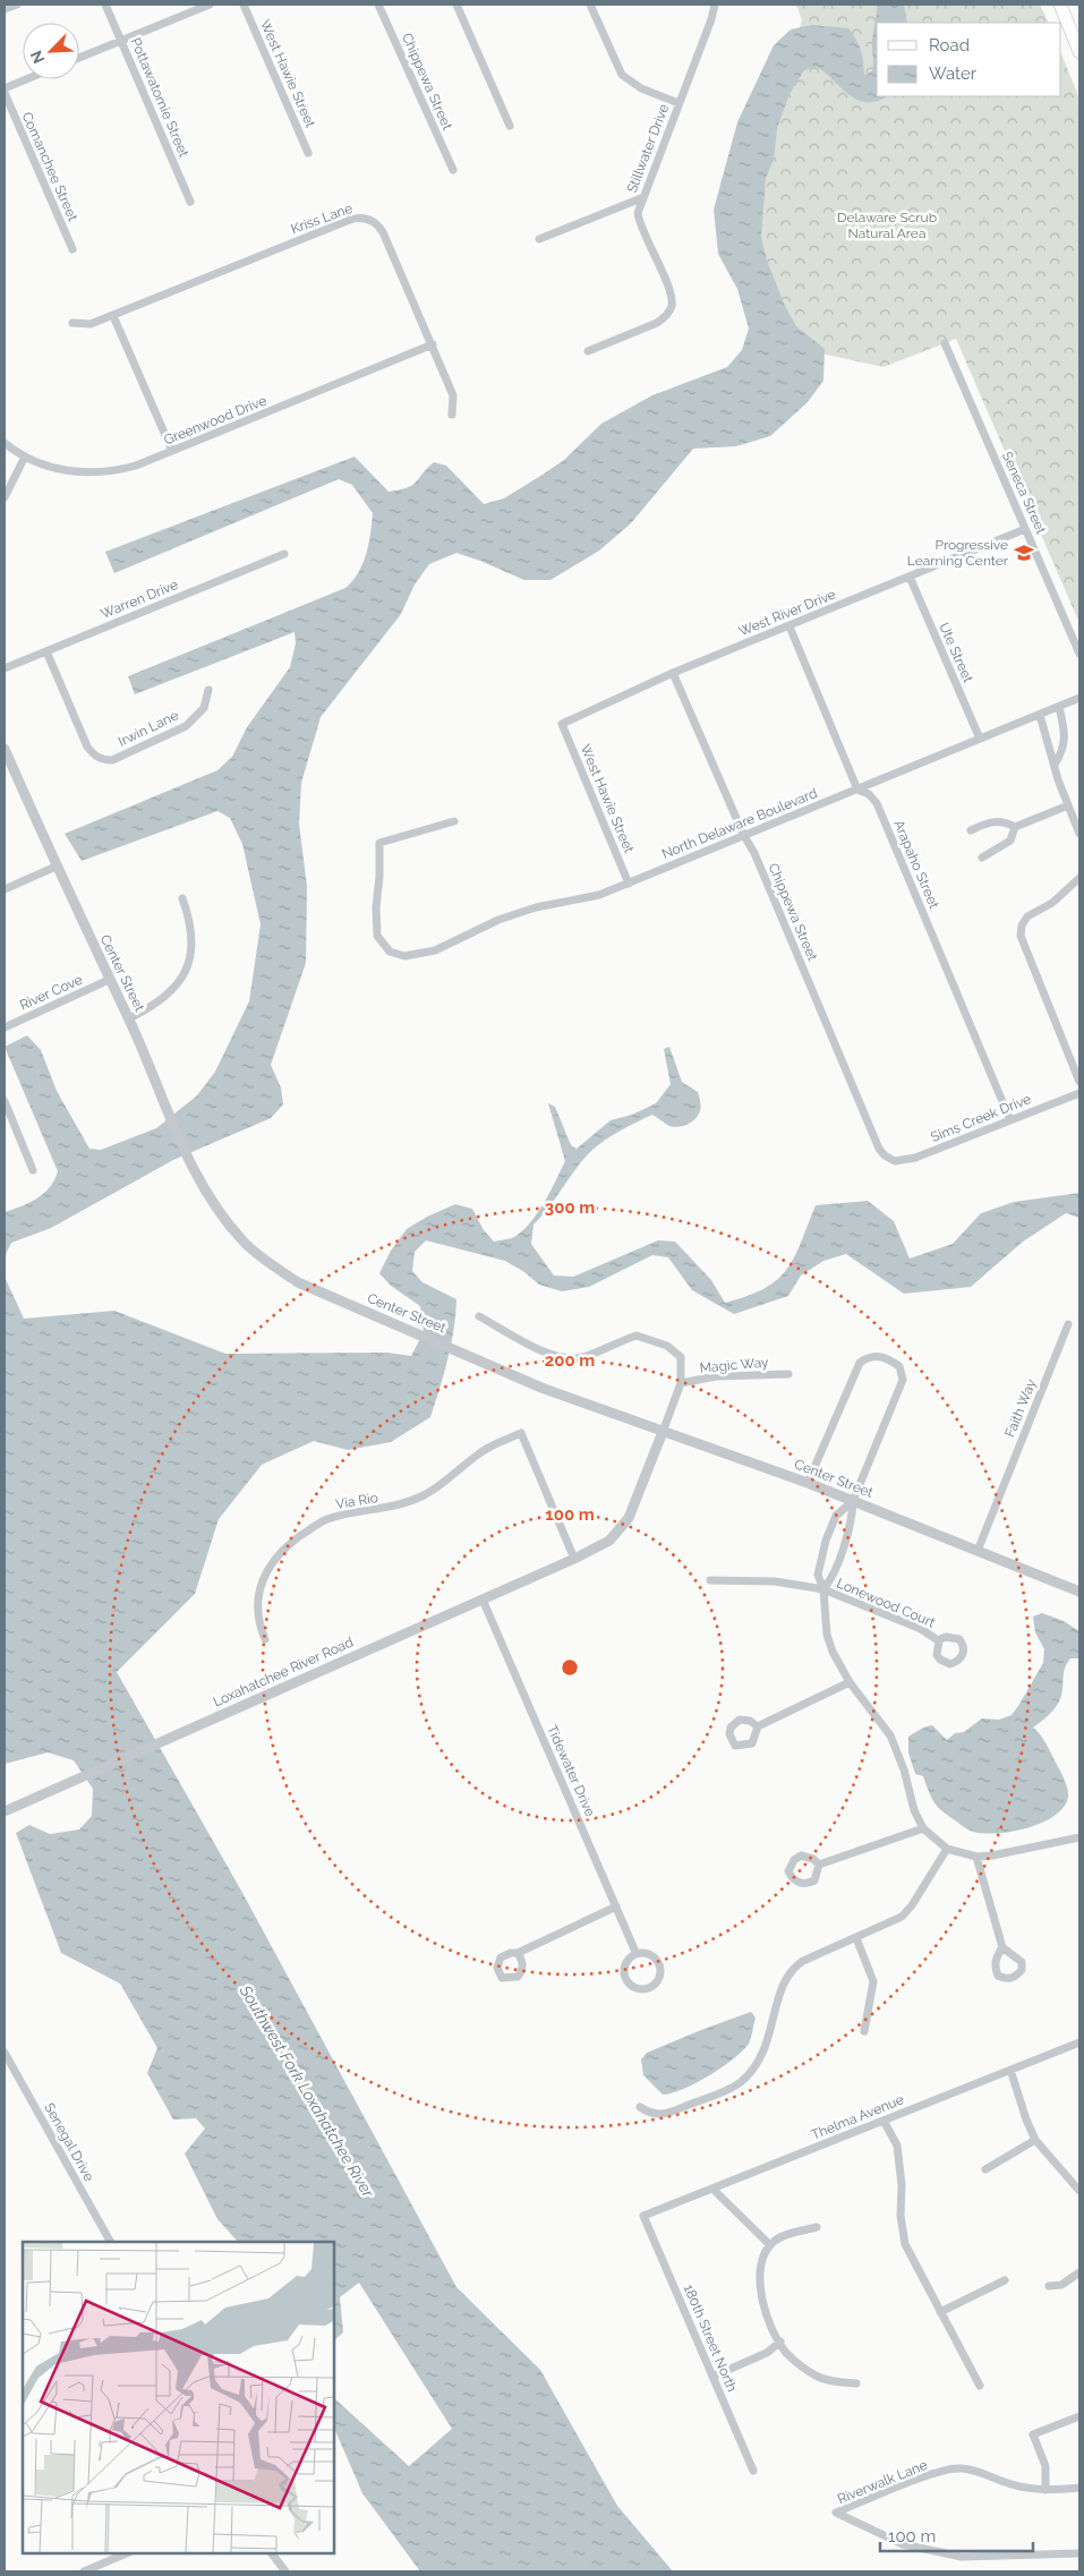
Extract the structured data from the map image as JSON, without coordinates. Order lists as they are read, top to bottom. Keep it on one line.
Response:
{"streets":{"street":["West Hawie Street","Chippewa Street","Pottawatomie Street","Stillwater Drive","Comanchee Street","Kriss Lane","Greenwood Drive","Seneca Street","Warren Drive","West River Drive","Ute Street","Irwin Lane","North Delaware Boulevard","Arapaho Street","Center Street","River Cove","Sims Creek Drive","Magic Way","Faith Way","Via Rio","Lonewood Court","Loxahatchee River Road","Tidewater Drive","Thelma Avenue","Senegal Drive","180th Street North","Riverwalk Lane"]},"crossings":[["West Hawie Street","West River Drive"],["West Hawie Street","North Delaware Boulevard"],["Chippewa Street","West River Drive"],["Chippewa Street","North Delaware Boulevard"],["Chippewa Street","Sims Creek Drive"],["Kriss Lane","Greenwood Drive"],["Seneca Street","West River Drive"],["Warren Drive","Irwin Lane"],["West River Drive","Ute Street"],["West River Drive","Arapaho Street"],["Ute Street","North Delaware Boulevard"],["North Delaware Boulevard","Arapaho Street"],["Arapaho Street","Sims Creek Drive"],["Center Street","River Cove"],["Center Street","Faith Way"],["Center Street","Loxahatchee River Road"],["Via Rio","Loxahatchee River Road"],["Loxahatchee River Road","Tidewater Drive"],["Thelma Avenue","180th Street North"]],"water":["Southwest Fork Loxahatchee River"],"parks":["Delaware Scrub Natural Area"],"places":{"school or university":["Progressive Learning Center"]},"legend":["Road","Water"],"scale_bar":"100 m","north":"bottom left","rings":["300 m","200 m","100 m"]}
